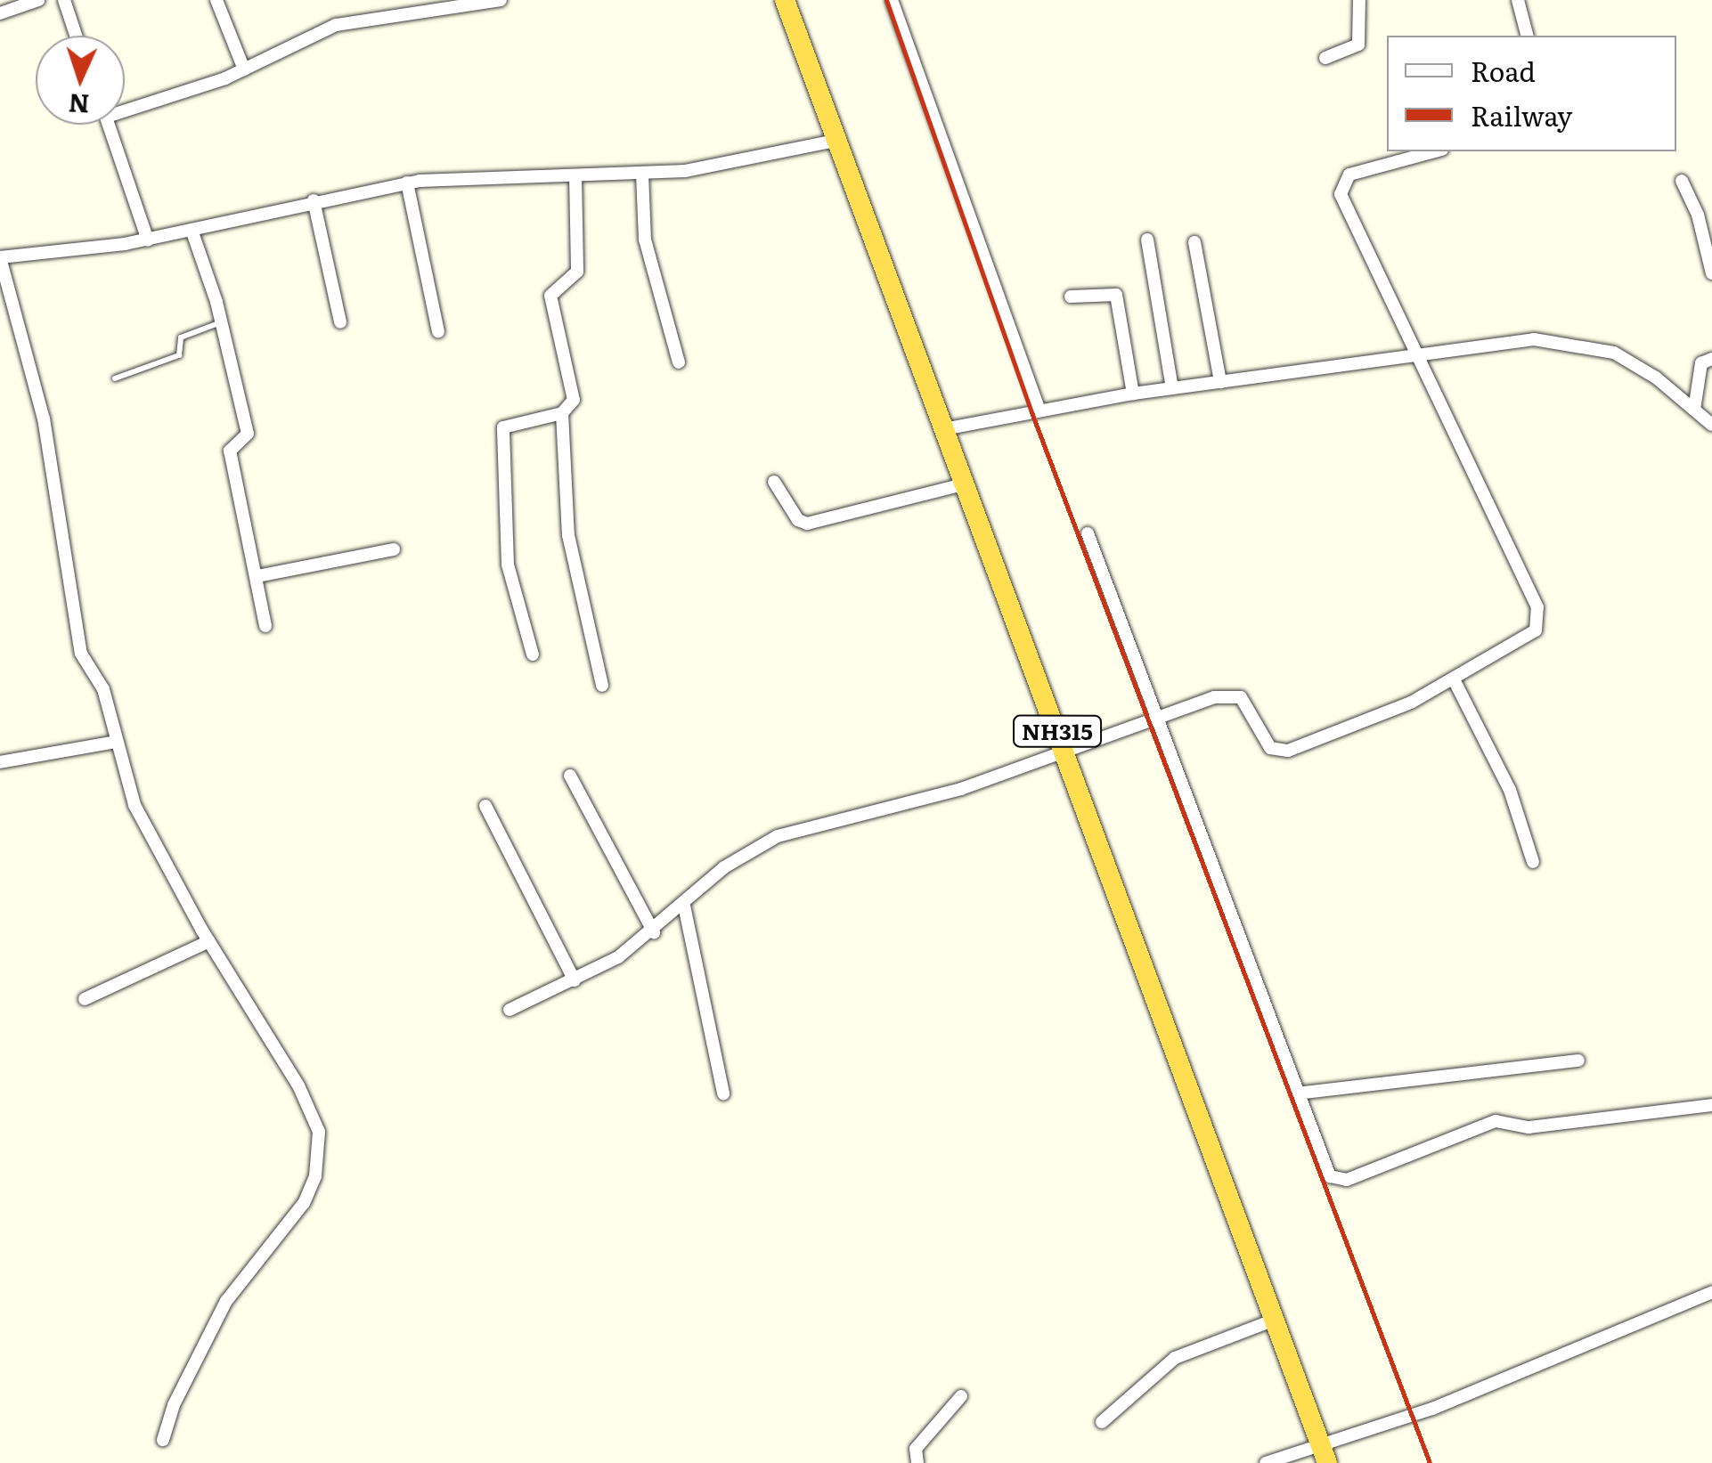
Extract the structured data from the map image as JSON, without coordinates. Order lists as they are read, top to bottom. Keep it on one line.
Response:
{"streets":{"highway":["NH315"]},"legend":["Road","Railway"],"north":"bottom"}
